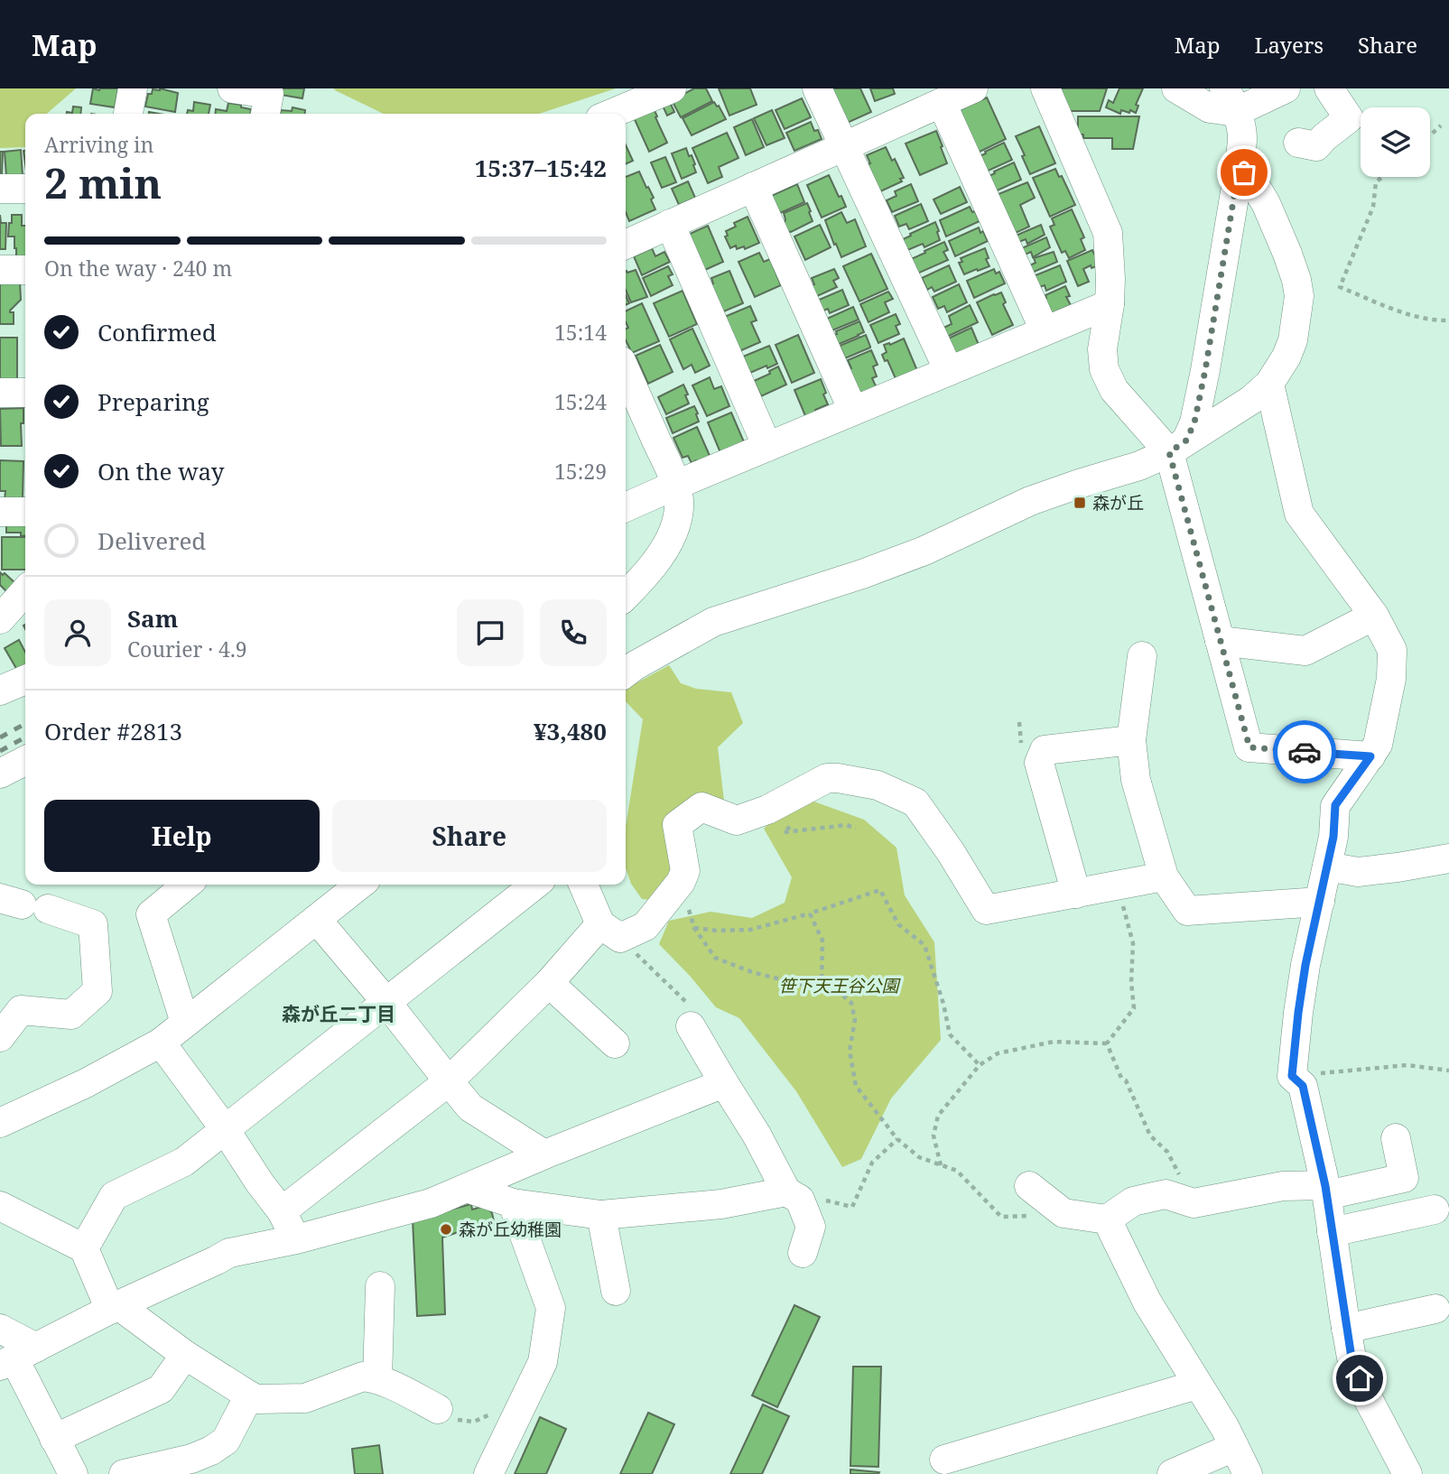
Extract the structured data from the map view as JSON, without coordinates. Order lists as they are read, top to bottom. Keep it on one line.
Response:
{"districts":["森が丘二丁目"],"parks":["笹下天王谷公園"],"places":{"transit":["森が丘"],"other":["森が丘幼稚園"]},"page":{"header":"Map","nav":["Map","Layers","Share"],"heading":["2 min","Arriving in","15:37–15:42"],"panel":["Sam","Courier · 4.9","Order #2813","¥3,480"],"bar":"On the way · 240 m","list":[["Confirmed","15:14"],["Preparing","15:24"],["On the way","15:29"],"Delivered"],"buttons":["Help","Share"]}}
